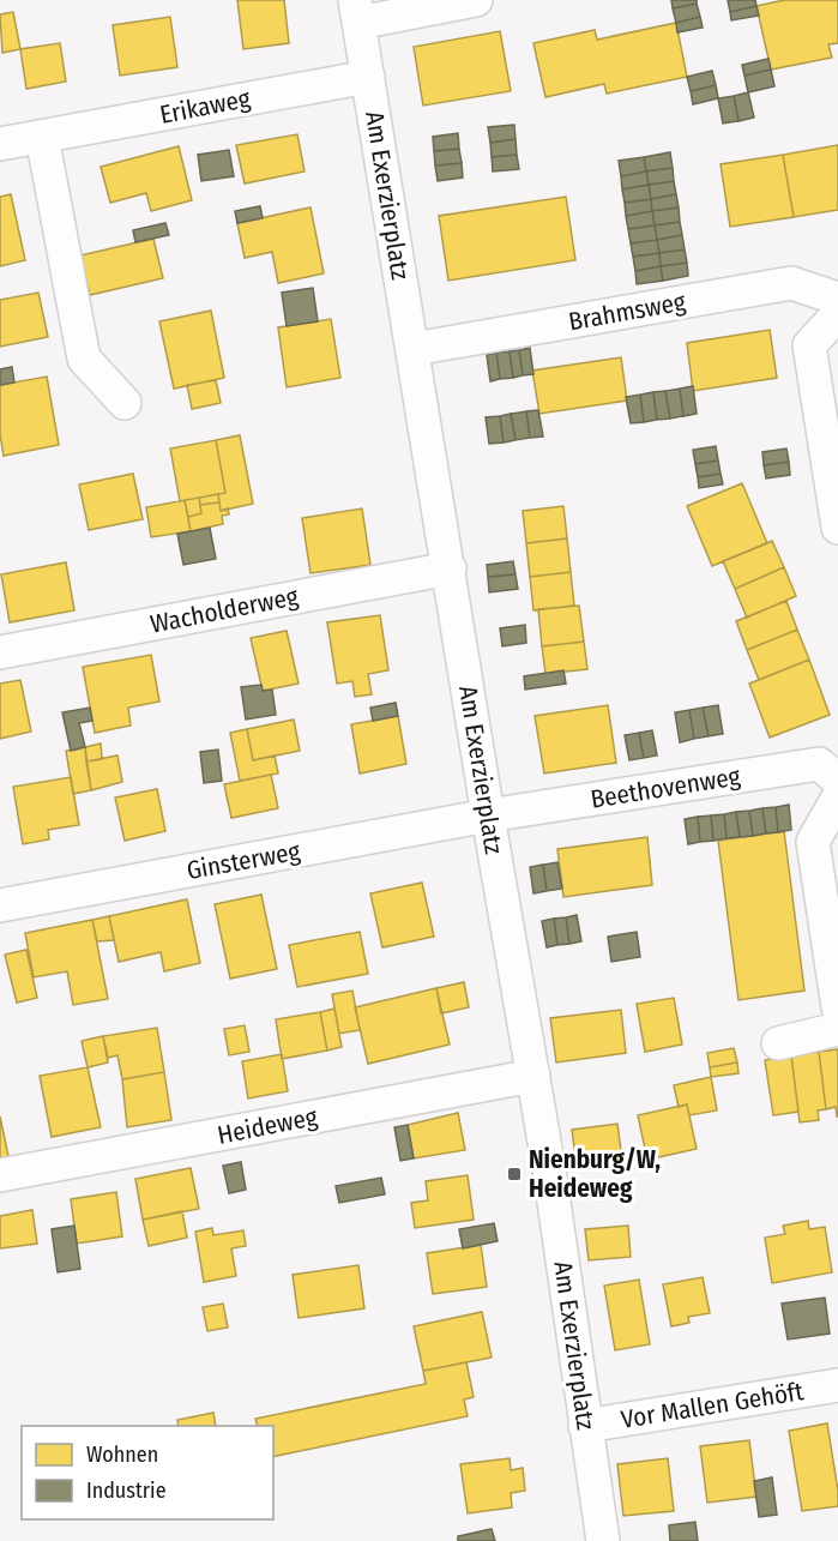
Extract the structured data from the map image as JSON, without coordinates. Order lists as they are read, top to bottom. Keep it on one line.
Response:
{"streets":{"street":["Erikaweg","Am Exerzierplatz","Brahmsweg","Wacholderweg","Beethovenweg","Ginsterweg","Heideweg","Vor Mallen Gehöft"]},"crossings":[["Erikaweg","Am Exerzierplatz"],["Am Exerzierplatz","Brahmsweg"],["Am Exerzierplatz","Wacholderweg"],["Am Exerzierplatz","Beethovenweg"],["Am Exerzierplatz","Ginsterweg"],["Am Exerzierplatz","Heideweg"],["Am Exerzierplatz","Vor Mallen Gehöft"],["Beethovenweg","Ginsterweg"]],"places":{"transit":["Nienburg/W, Heideweg"]},"legend":["Wohnen","Industrie"]}
